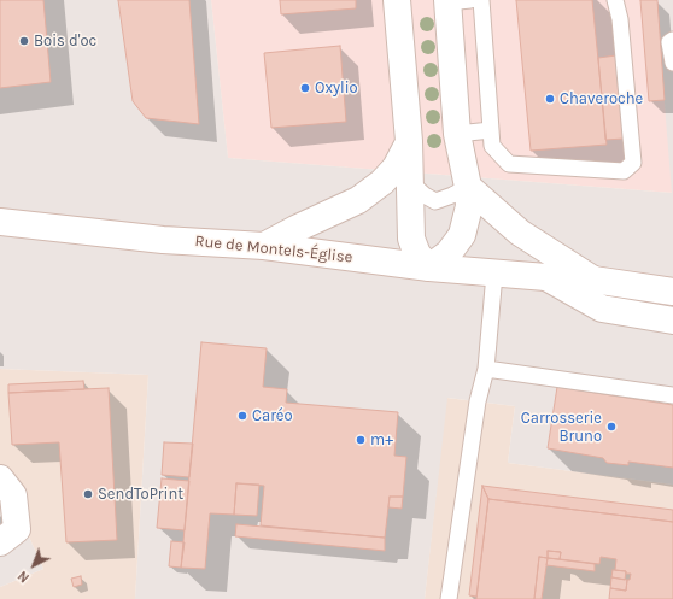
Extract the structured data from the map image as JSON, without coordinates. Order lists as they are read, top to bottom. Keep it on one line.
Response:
{"streets":{"street":["Rue de Montels-Église"]},"places":["Bois d'oc","Oxylio","Chaveroche","Caréo","Carrosserie Bruno","m+","SendToPrint"],"north":"bottom left"}
